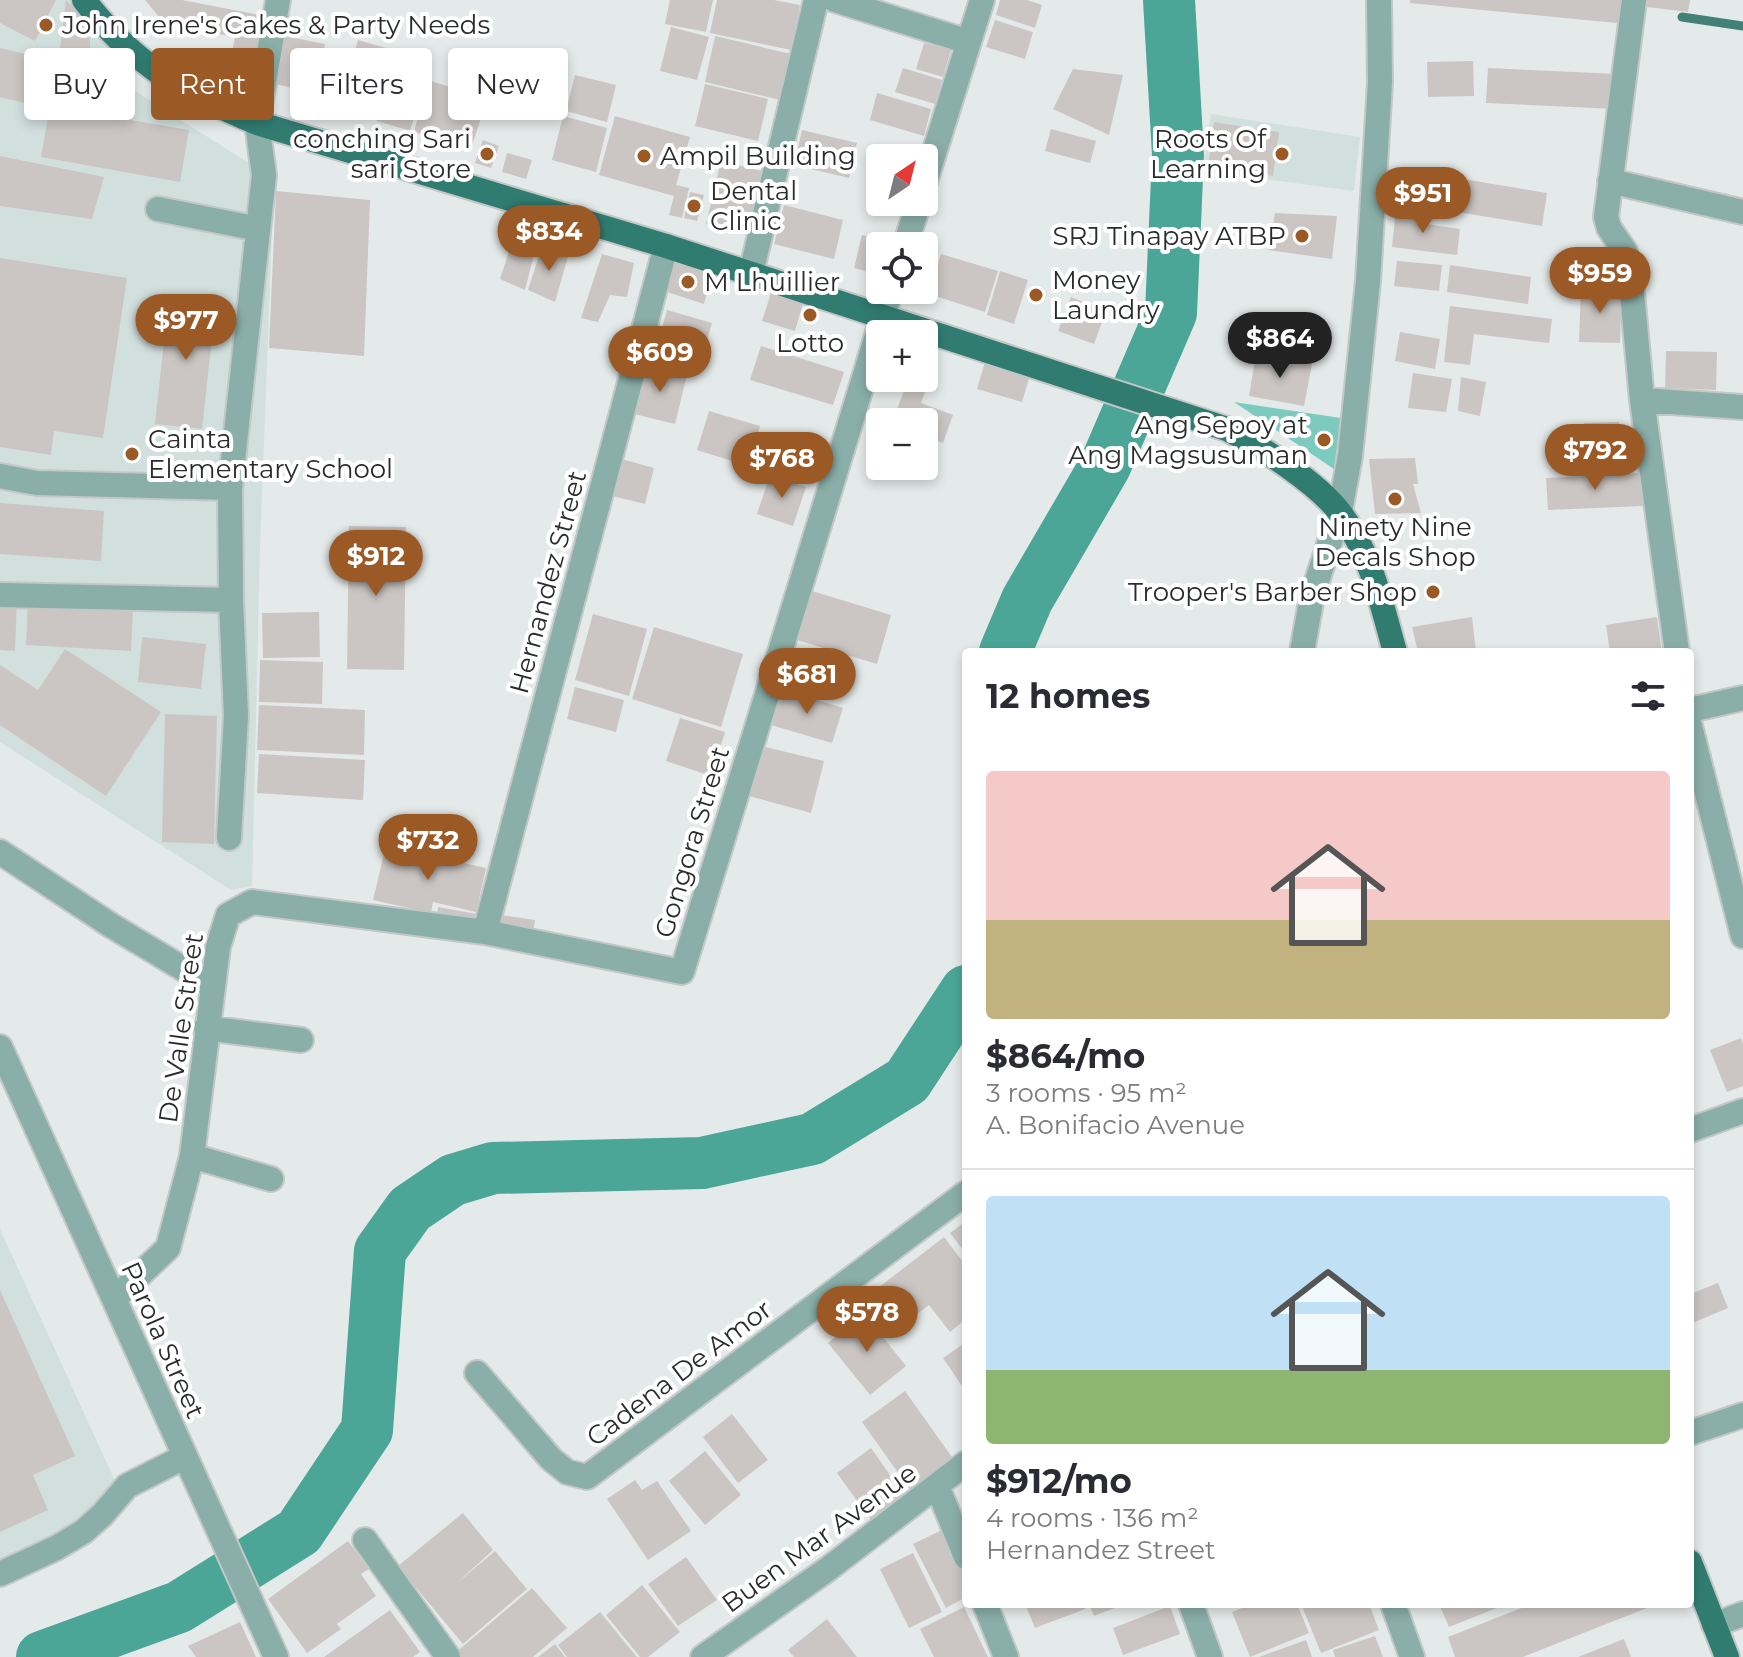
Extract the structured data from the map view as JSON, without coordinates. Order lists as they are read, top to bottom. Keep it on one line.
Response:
{"streets":{"street":["Hernandez Street","Gongora Street","De Valle Street","Parola Street","Cadena De Amor","Buen Mar Avenue"]},"crossings":[["Hernandez Street","De Valle Street"],["Gongora Street","De Valle Street"],["De Valle Street","Parola Street"]],"places":["John Irene's Cakes & Party Needs","conching Sari sari Store","Roots Of Learning","Ampil Building","Dental Clinic","SRJ Tinapay ATBP","M Lhuillier","Money Laundry","Lotto","Ang Sepoy at Ang Magsusuman","Cainta Elementary School","Ninety Nine Decals Shop","Trooper's Barber Shop"],"north":"top right","page":{"chip":["Buy","Rent","Filters","New"],"map_buttons":["+","−"],"price":["$951","$834","$959","$977","$864","$609","$792","$768","$912","$681","$732","$578"],"heading":"12 homes","list":[{"name":"$864/mo","note":"3 rooms · 95 m² · A. Bonifacio Avenue"},{"name":"$912/mo","note":"4 rooms · 136 m² · Hernandez Street"}]}}
